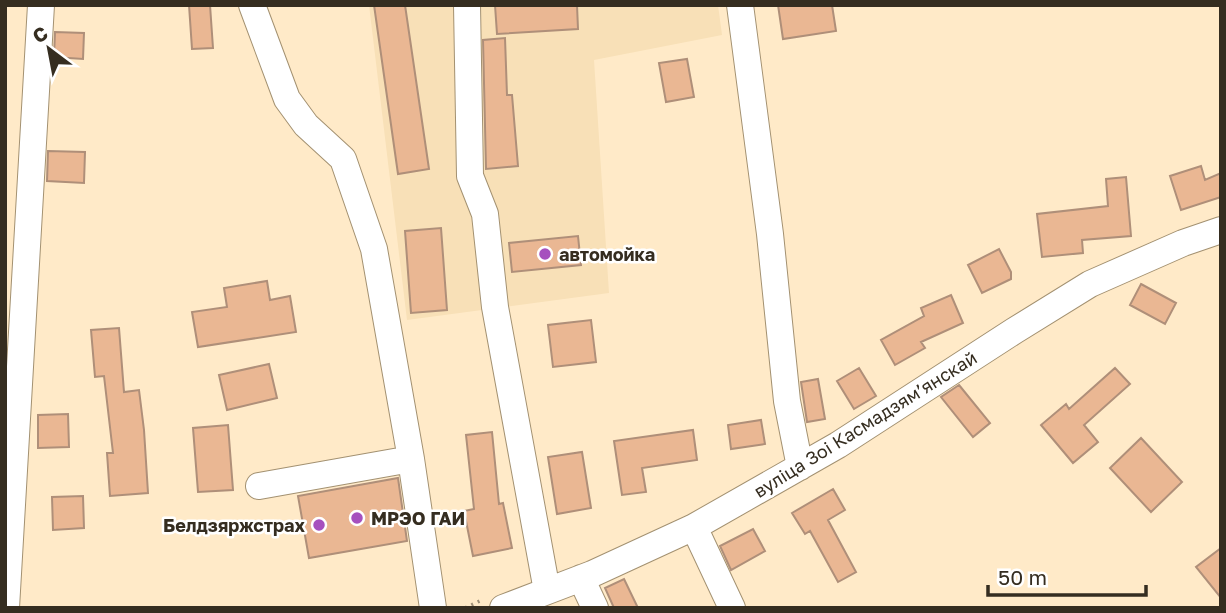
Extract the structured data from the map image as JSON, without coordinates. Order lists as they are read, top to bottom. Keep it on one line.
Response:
{"streets":{"street":["вуліца Зоі Касмадзямʼянскай"]},"places":["автомойка","МРЭО ГАИ","Белдзяржстрах"],"scale_bar":"50 m","north":"top left"}
